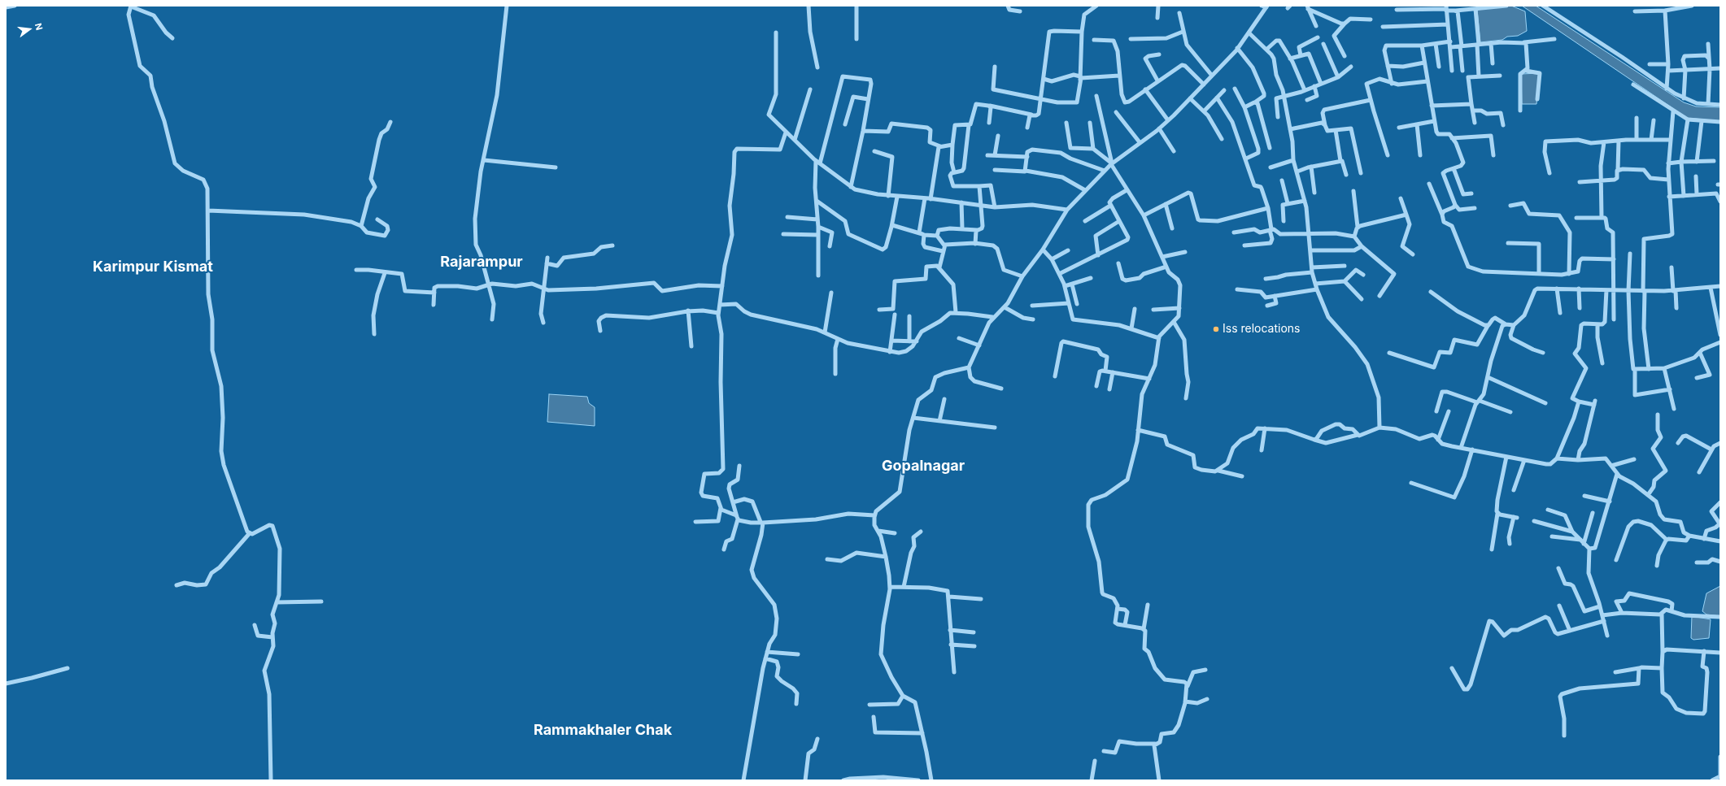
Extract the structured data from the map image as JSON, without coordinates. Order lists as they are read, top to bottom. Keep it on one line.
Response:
{"districts":["Rajarampur","Karimpur Kismat","Gopalnagar","Rammakhaler Chak"],"places":["Iss relocations"],"north":"right"}
